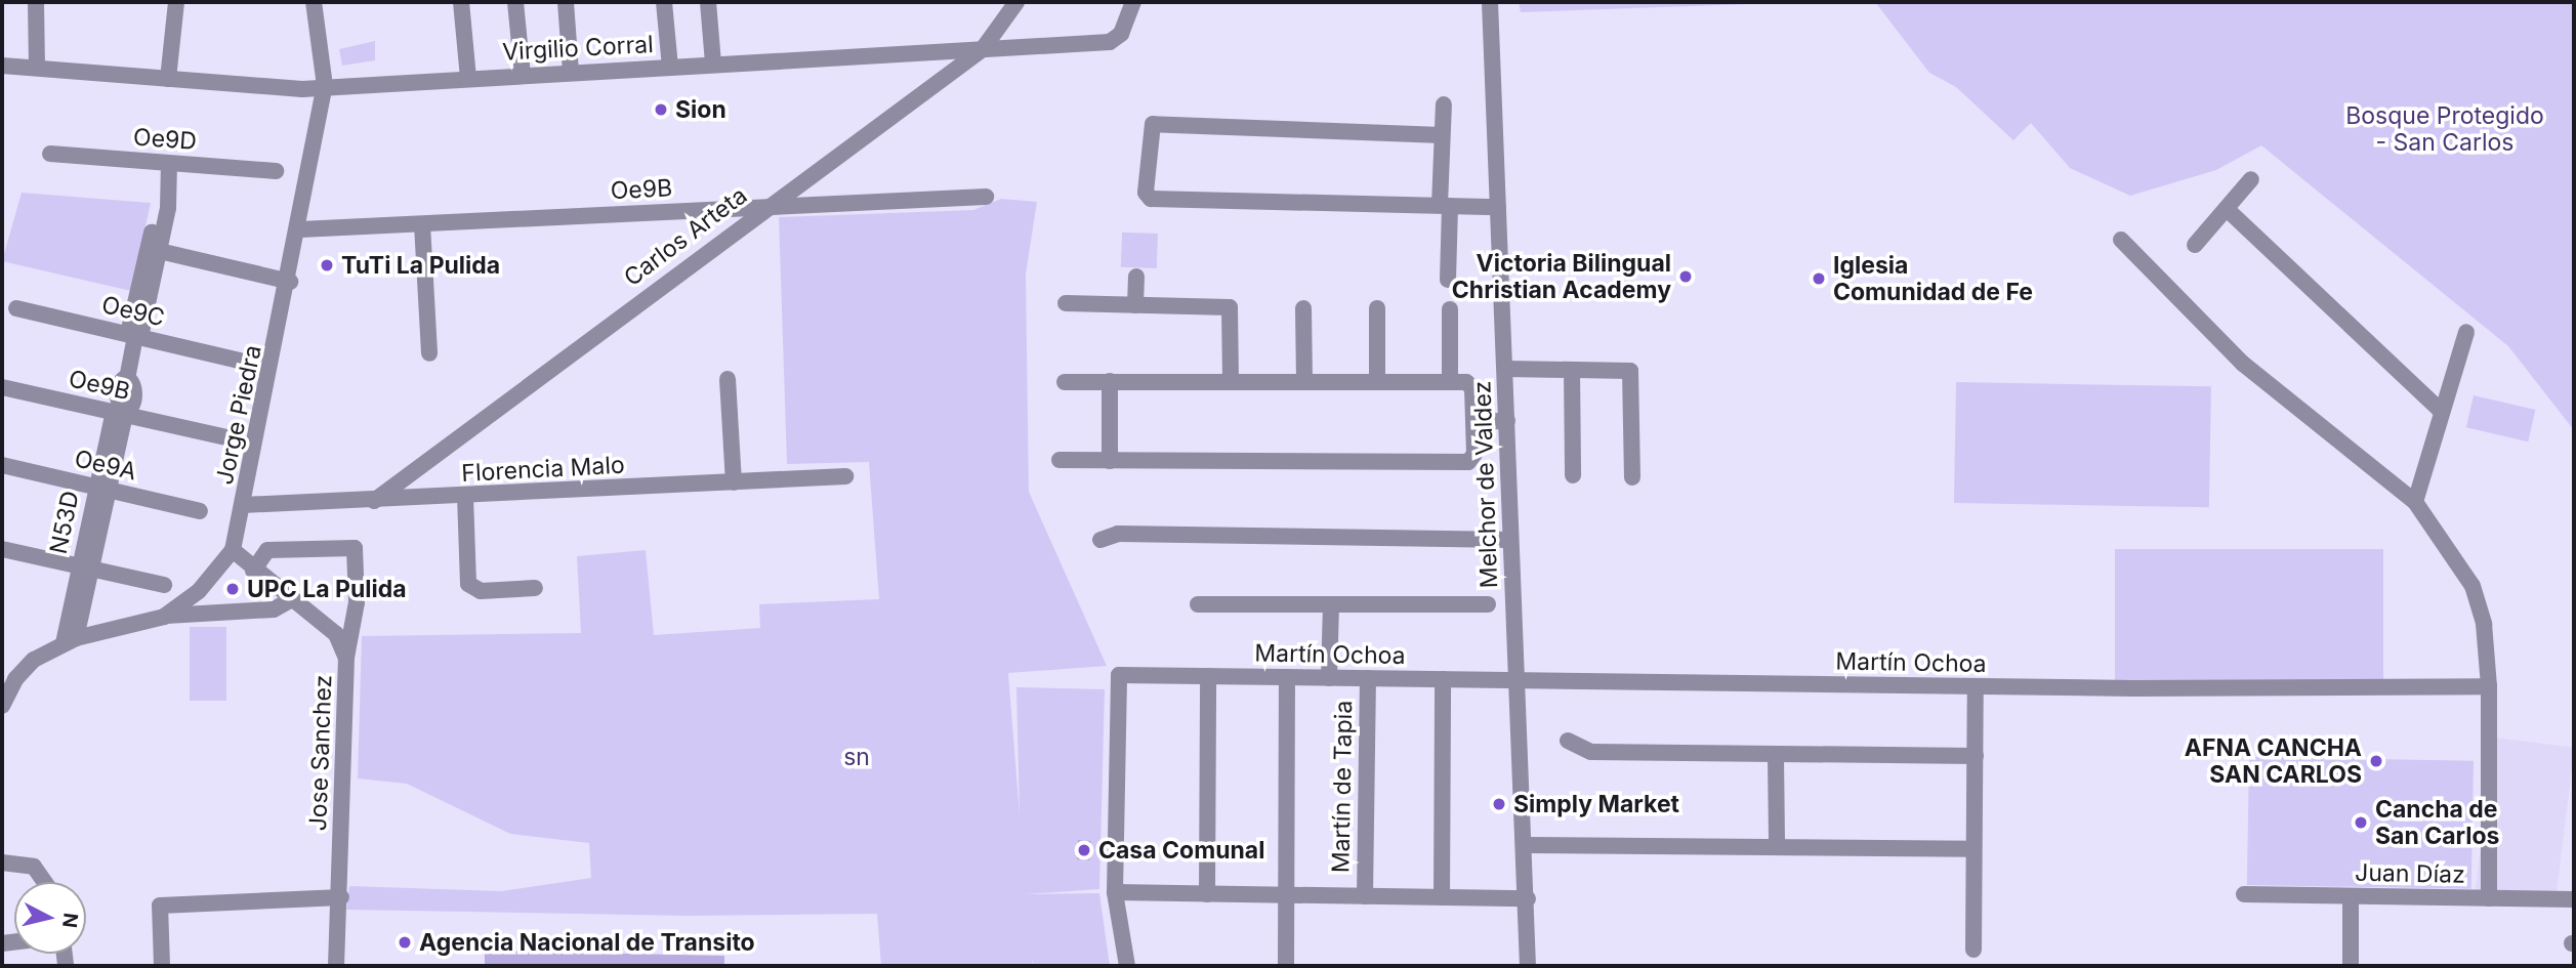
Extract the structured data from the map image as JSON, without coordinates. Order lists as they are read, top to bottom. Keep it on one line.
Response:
{"streets":{"street":["Virgilio Corral","Oe9D","Oe9B","Carlos Arteta","Oe9C","Jorge Piedra","Oe9A","Florencia Malo","Melchor de Valdez","N53D","Martín Ochoa","Jose Sanchez","Martín de Tapia","Juan Díaz"]},"crossings":[["Virgilio Corral","Carlos Arteta"],["Virgilio Corral","Jorge Piedra"],["Oe9B","Carlos Arteta"],["Oe9B","Jorge Piedra"],["Oe9B","N53D"],["Carlos Arteta","Florencia Malo"],["Oe9C","N53D"],["Jorge Piedra","Florencia Malo"],["Jorge Piedra","N53D"],["Jorge Piedra","Jose Sanchez"],["Oe9A","N53D"],["Melchor de Valdez","Martín Ochoa"],["Martín Ochoa","Martín de Tapia"]],"parks":["Bosque Protegido - San Carlos","sn"],"places":["Sion","TuTi La Pulida","Victoria Bilingual Christian Academy","Iglesia Comunidad de Fe","UPC La Pulida","AFNA CANCHA SAN CARLOS","Simply Market","Cancha de San Carlos","Casa Comunal","Agencia Nacional de Transito"],"north":"right"}
